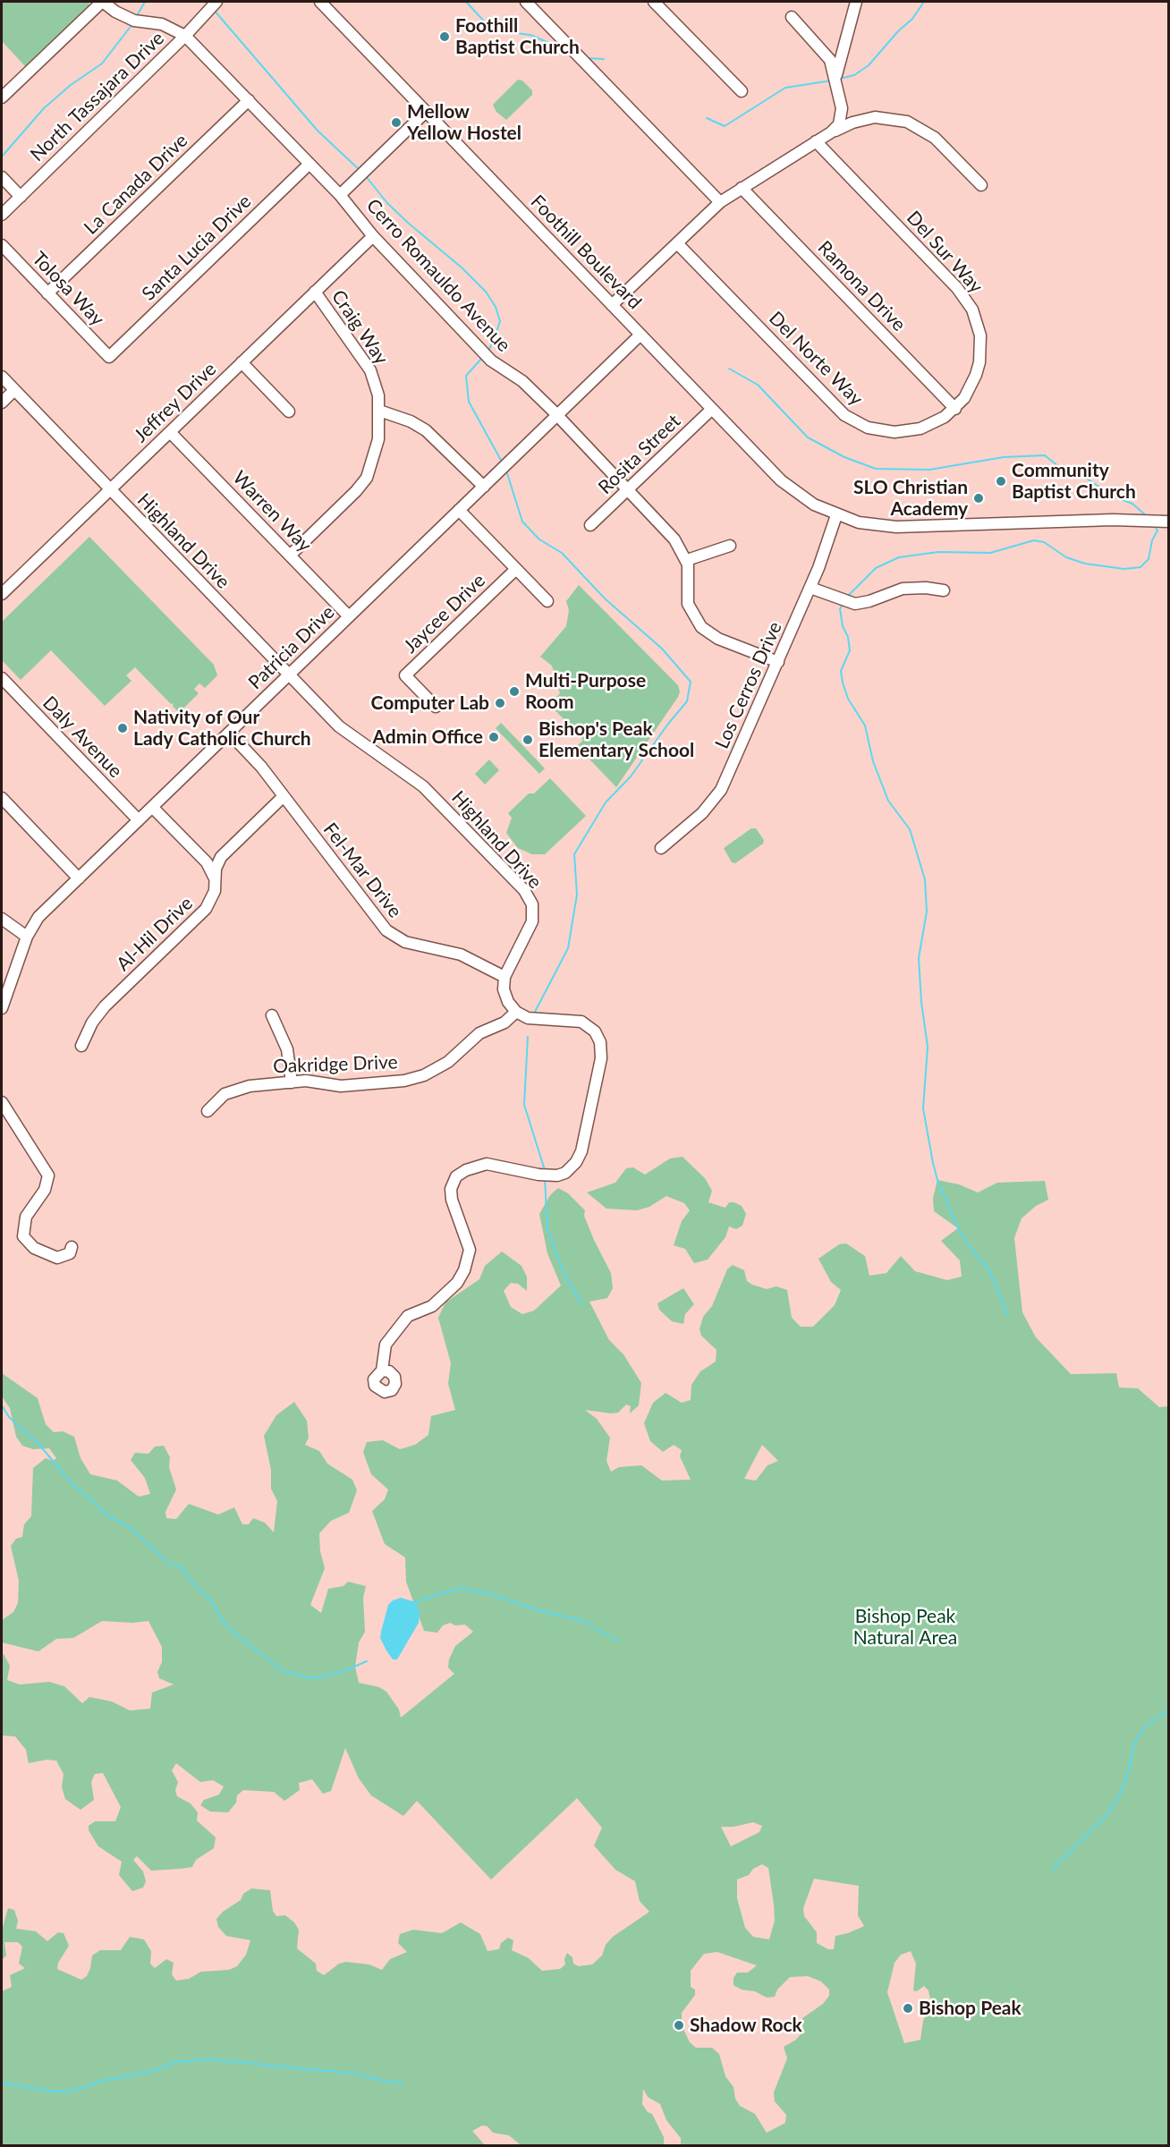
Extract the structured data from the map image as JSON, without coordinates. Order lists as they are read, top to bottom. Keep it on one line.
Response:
{"streets":{"street":["North Tassajara Drive","La Canada Drive","Santa Lucia Drive","Foothill Boulevard","Del Sur Way","Cerro Romauldo Avenue","Ramona Drive","Tolosa Way","Craig Way","Del Norte Way","Jeffrey Drive","Rosita Street","Warren Way","Highland Drive","Jaycee Drive","Patricia Drive","Los Cerros Drive","Daly Avenue","Fel-Mar Drive","Al-Hil Drive","Oakridge Drive"]},"crossings":[["North Tassajara Drive","Cerro Romauldo Avenue"],["La Canada Drive","Cerro Romauldo Avenue"],["La Canada Drive","Tolosa Way"],["Santa Lucia Drive","Cerro Romauldo Avenue"],["Santa Lucia Drive","Tolosa Way"],["Foothill Boulevard","Rosita Street"],["Foothill Boulevard","Patricia Drive"],["Foothill Boulevard","Los Cerros Drive"],["Del Sur Way","Ramona Drive"],["Del Sur Way","Del Norte Way"],["Cerro Romauldo Avenue","Jeffrey Drive"],["Cerro Romauldo Avenue","Rosita Street"],["Cerro Romauldo Avenue","Patricia Drive"],["Ramona Drive","Del Norte Way"],["Craig Way","Jeffrey Drive"],["Craig Way","Warren Way"],["Jeffrey Drive","Warren Way"],["Jeffrey Drive","Highland Drive"],["Warren Way","Patricia Drive"],["Highland Drive","Patricia Drive"],["Highland Drive","Fel-Mar Drive"],["Patricia Drive","Daly Avenue"],["Patricia Drive","Fel-Mar Drive"],["Fel-Mar Drive","Al-Hil Drive"]],"parks":["Bishop Peak Natural Area"],"places":["Foothill Baptist Church","Mellow Yellow Hostel","Community Baptist Church","SLO Christian Academy","Multi-Purpose Room","Computer Lab","Nativity of Our Lady Catholic Church","Admin Office","Bishop's Peak Elementary School","Bishop Peak","Shadow Rock"]}
